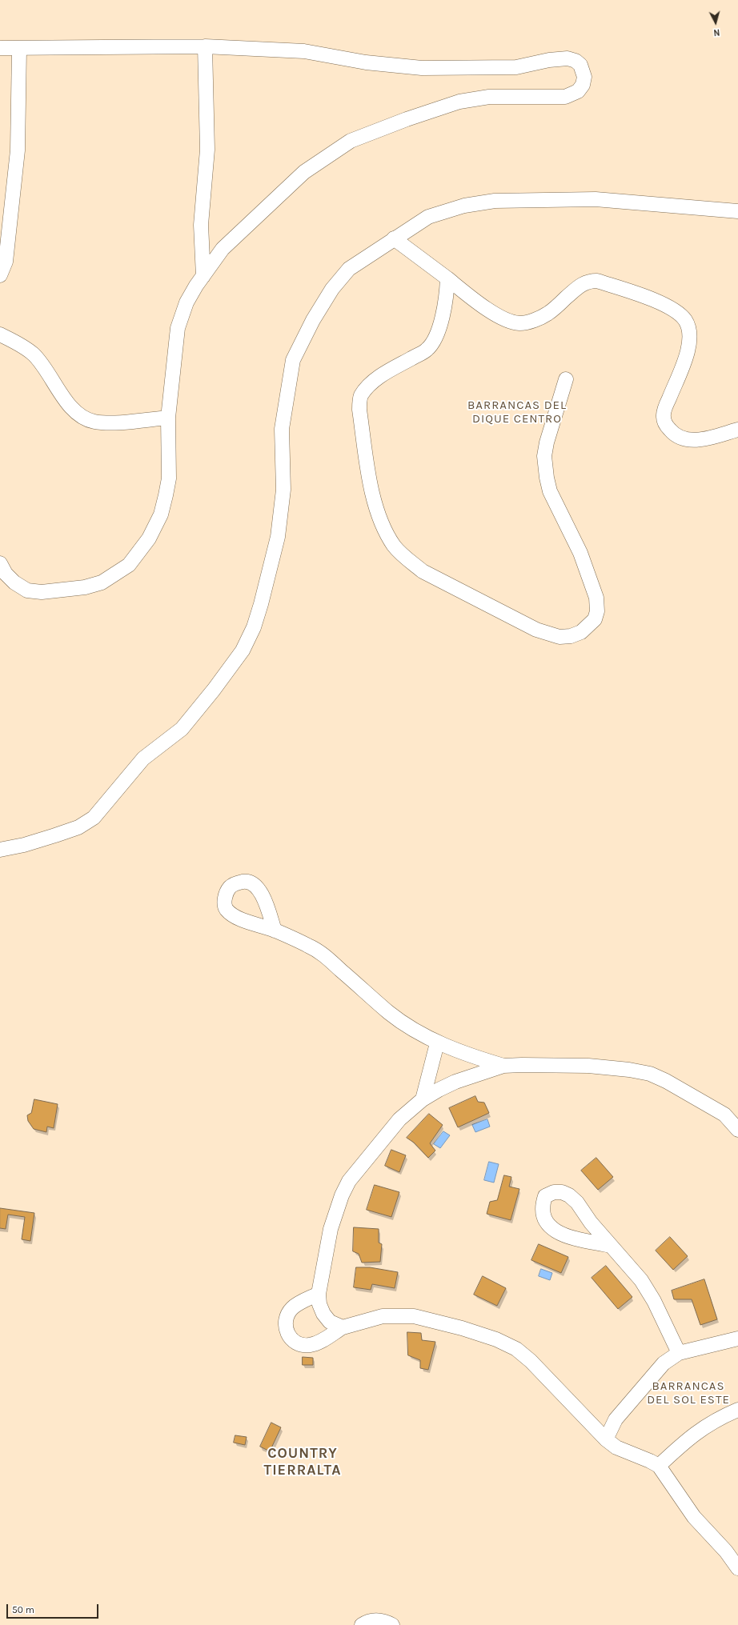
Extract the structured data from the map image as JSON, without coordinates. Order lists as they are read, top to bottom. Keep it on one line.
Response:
{"districts":["BARRANCAS DEL DIQUE CENTRO","BARRANCAS DEL SOL ESTE","COUNTRY TIERRALTA"],"scale_bar":"50 m","north":"bottom"}
